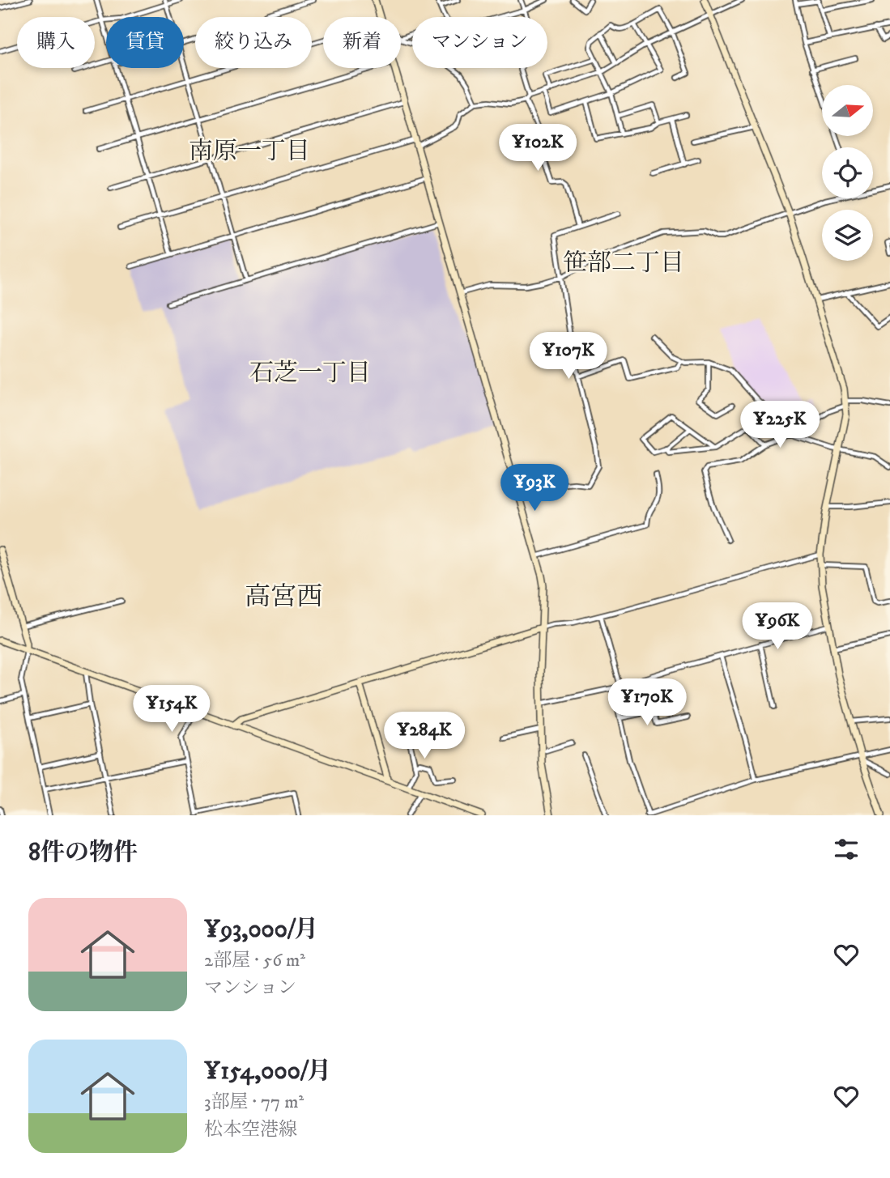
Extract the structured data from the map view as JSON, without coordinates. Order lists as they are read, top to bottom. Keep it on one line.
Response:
{"districts":["南原一丁目","笹部二丁目","石芝一丁目","高宮西"],"north":"right","page":{"chip":["購入","賃貸","絞り込み","新着","マンション"],"price":["¥102K","¥107K","¥225K","¥93K","¥96K","¥170K","¥154K","¥284K"],"heading":"8件の物件","list":[{"name":"¥93,000/月","note":"2部屋 · 56 m² · マンション"},{"name":"¥154,000/月","note":"3部屋 · 77 m² · 松本空港線"}]}}
